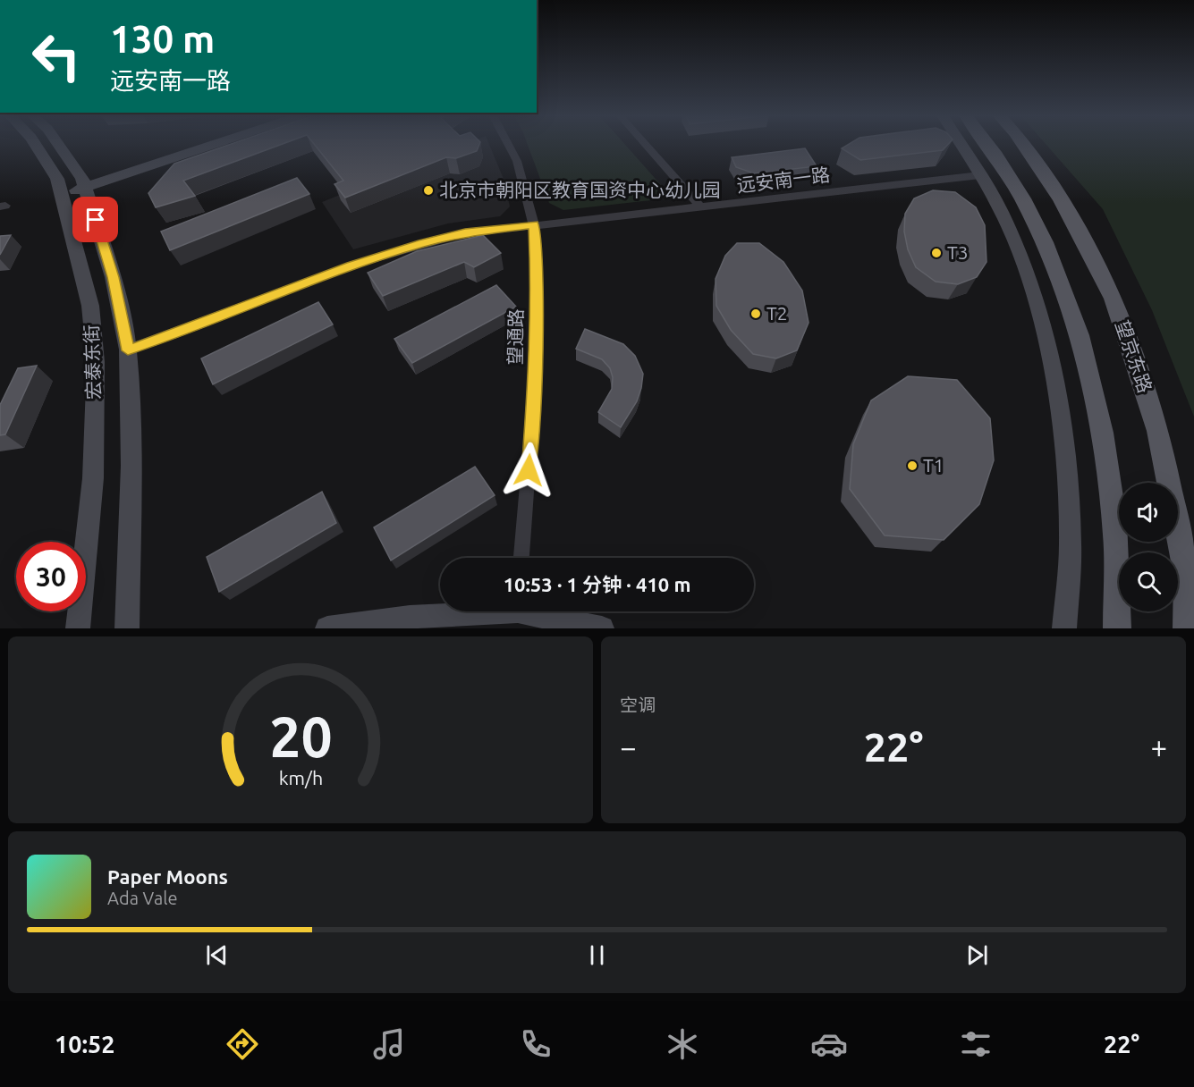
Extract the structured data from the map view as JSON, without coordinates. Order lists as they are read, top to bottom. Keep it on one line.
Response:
{"streets":{"main road":["望京东路","宏泰东街"],"street":["远安南一路","望通路"]},"crossings":[["远安南一路","望通路"],["远安南一路","宏泰东街"]],"places":["北京市朝阳区教育国资中心幼儿园","T3","T2","T1"],"page":{"turn":["130 m","远安南一路"],"limit":"30","trip":"10:53 · 1 分钟 · 410 m","tile":"空调","heat":["−","22°","+"],"song":["Paper Moons","Ada Vale"],"tabs":["10:52","22°"],"gauge":["20","km/h"]}}
